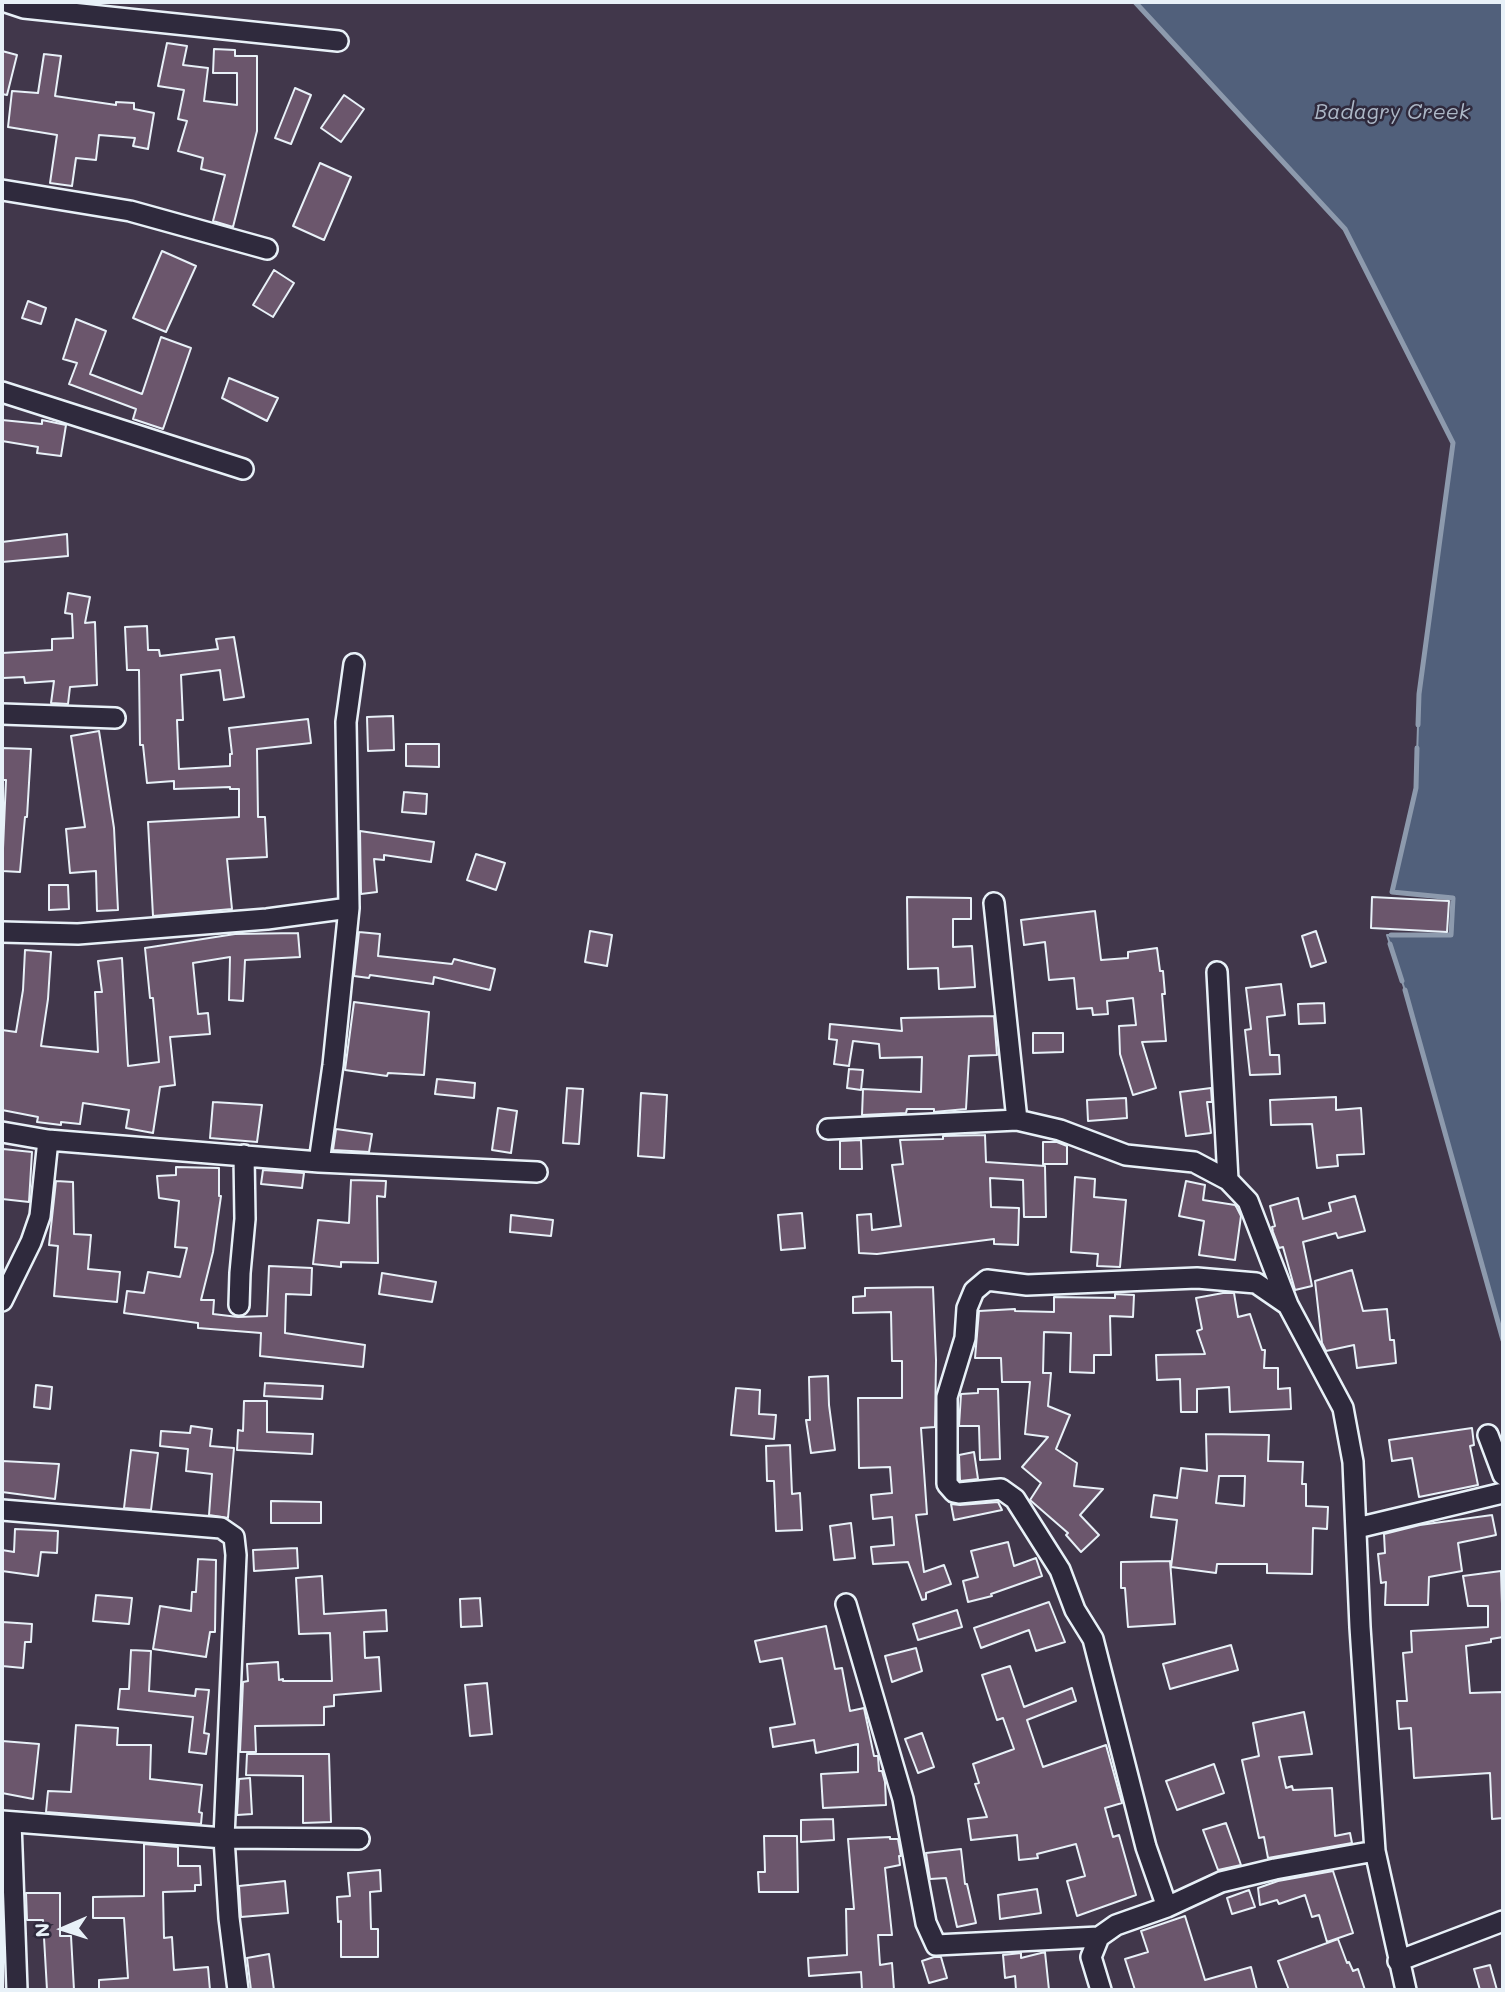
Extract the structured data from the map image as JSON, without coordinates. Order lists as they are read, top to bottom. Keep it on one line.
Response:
{"water":["Badagry Creek"],"north":"left"}
